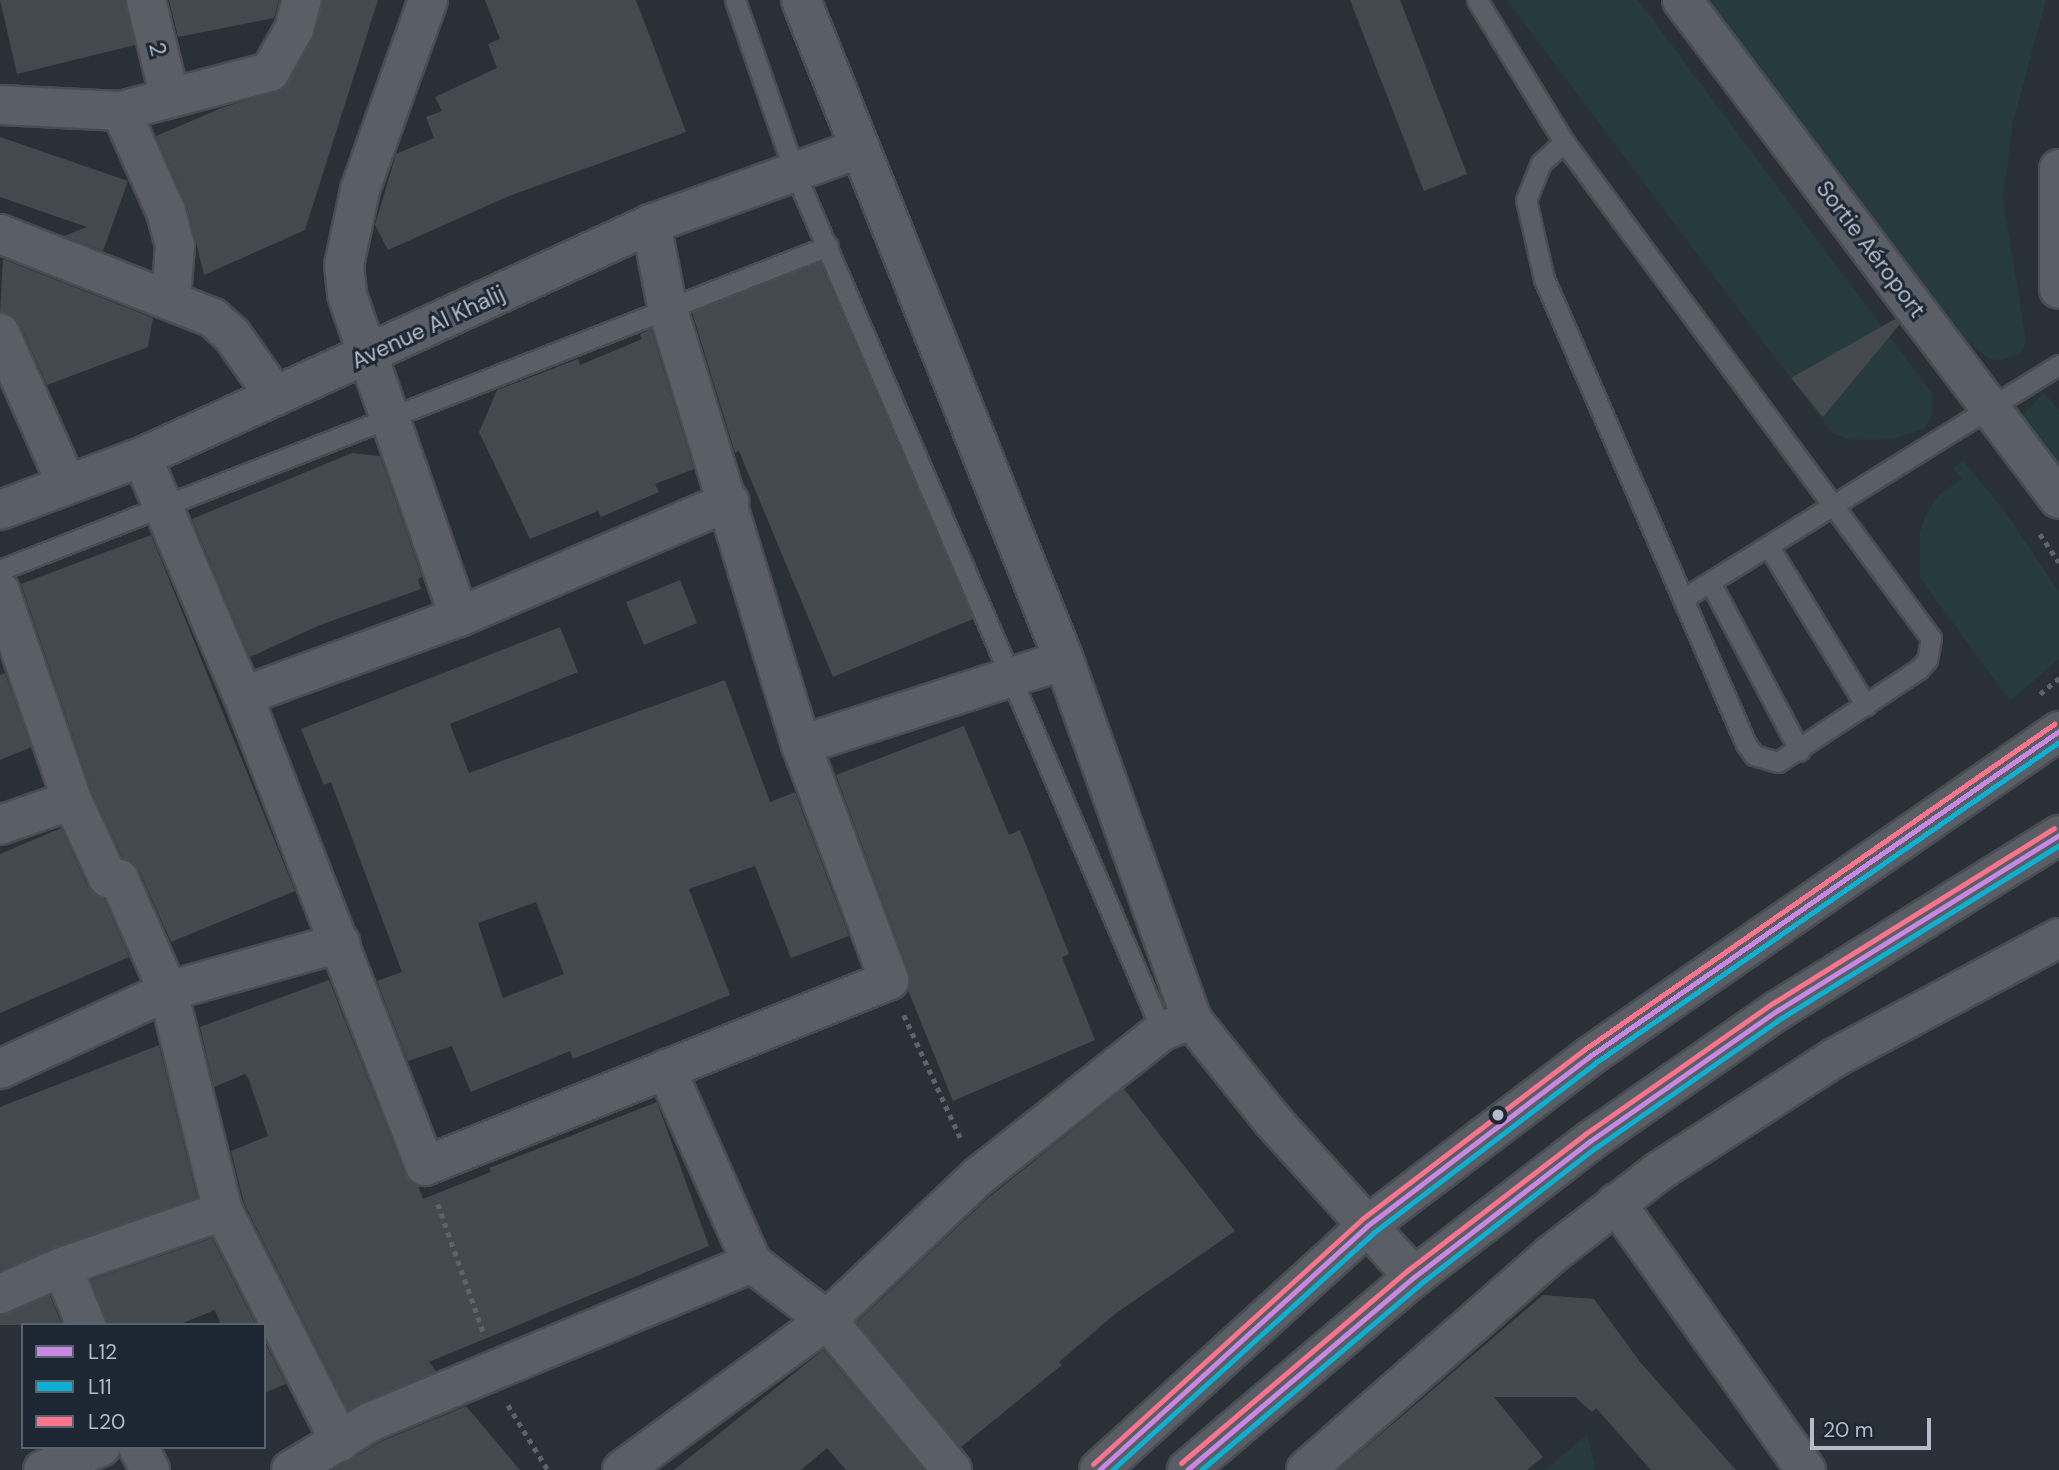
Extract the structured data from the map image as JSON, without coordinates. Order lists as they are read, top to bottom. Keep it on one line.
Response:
{"streets":{"street":["2","Sortie Aéroport","Avenue Al Khalij"]},"lines":["transit line L20","transit line L12","transit line L11"],"legend":["L12","L11","L20"],"scale_bar":"20 m"}
